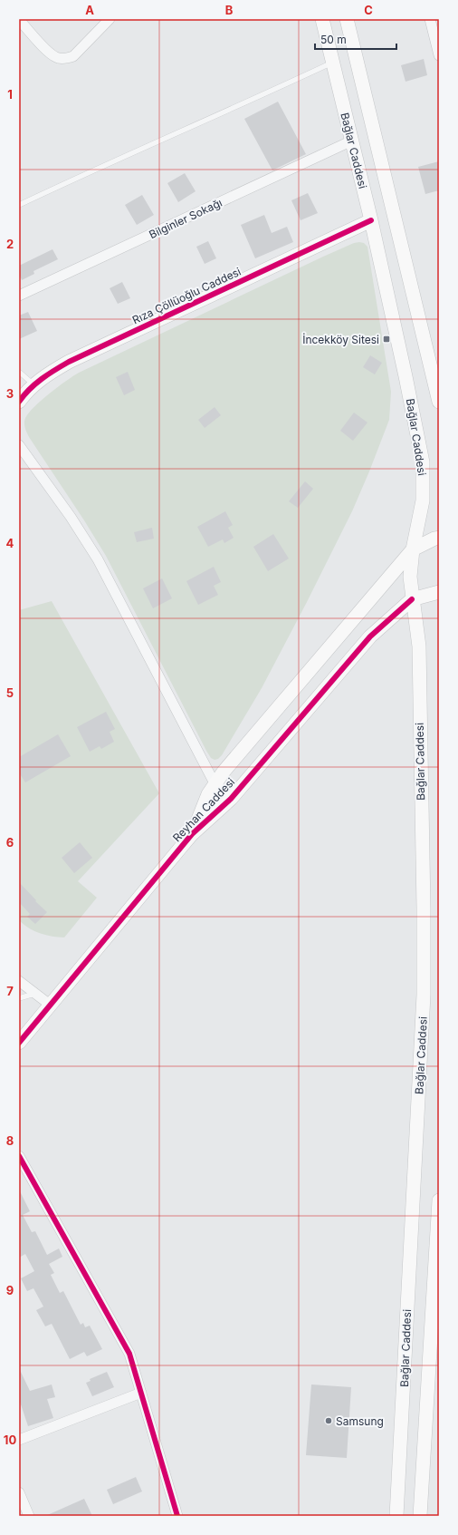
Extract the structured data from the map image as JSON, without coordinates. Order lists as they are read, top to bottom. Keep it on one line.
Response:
{"streets":{"main road":["Bağlar Caddesi","Rıza Çöllüoğlu Caddesi","Reyhan Caddesi"],"street":["Bilginler Sokağı"]},"crossings":[["Bağlar Caddesi","Bilginler Sokağı"],["Bağlar Caddesi","Rıza Çöllüoğlu Caddesi"],["Bağlar Caddesi","Reyhan Caddesi"]],"places":{"transit":["İncekköy Sitesi"],"other":["Samsung"]},"scale_bar":"50 m","grid":{"columns":["A","B","C"],"rows":["1","2","3","4","5","6","7","8","9","10"]}}
